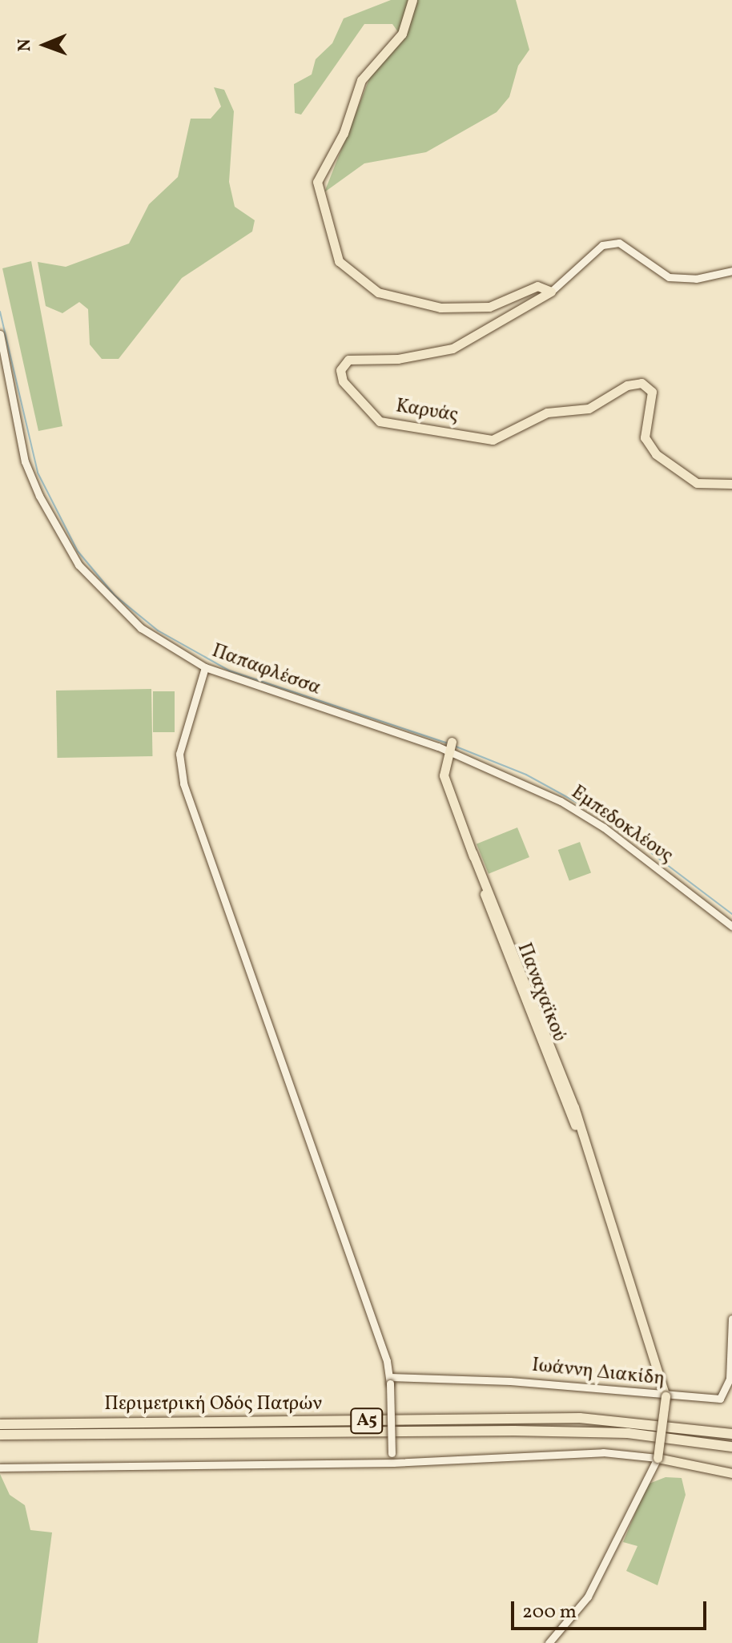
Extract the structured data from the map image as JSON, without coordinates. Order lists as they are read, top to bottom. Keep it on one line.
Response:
{"streets":{"highway":["Περιμετρική Οδός Πατρών","Α5"],"main road":["Καρυάς","Παναχαϊκού"],"street":["Παπαφλέσσα","Εμπεδοκλέους","Ιωάννη Διακίδη"]},"crossings":[["Παπαφλέσσα","Εμπεδοκλέους"],["Παπαφλέσσα","Παναχαϊκού"],["Εμπεδοκλέους","Παναχαϊκού"],["Παναχαϊκού","Ιωάννη Διακίδη"]],"scale_bar":"200 m","north":"left"}
